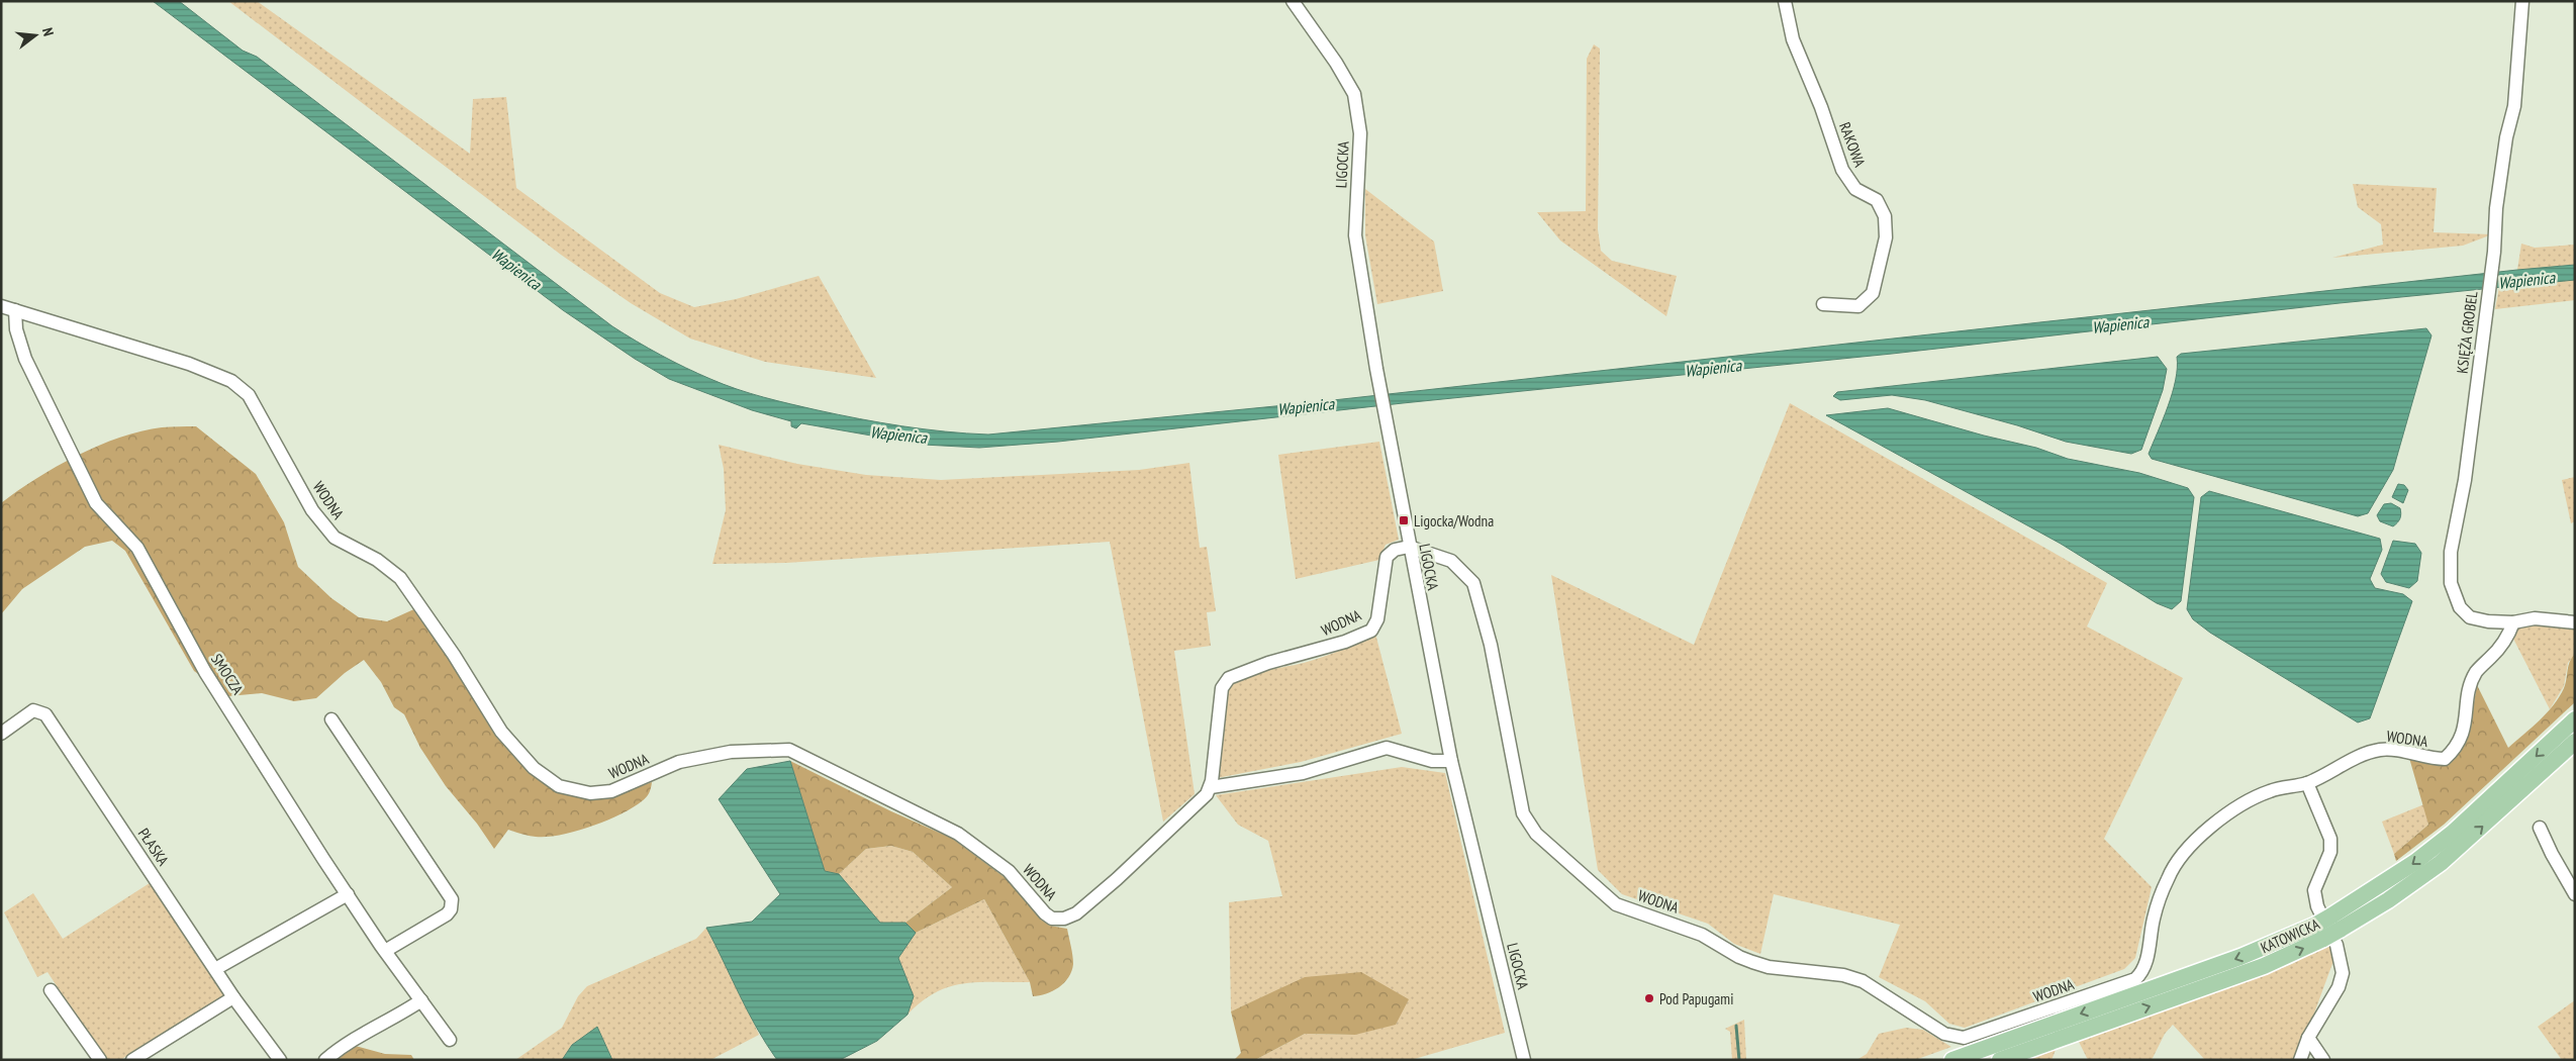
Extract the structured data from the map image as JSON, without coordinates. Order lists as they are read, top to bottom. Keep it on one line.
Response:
{"streets":{"main road":["KATOWICKA"],"street":["RAKOWA","LIGOCKA","KSIĘŻA GROBEL","WODNA","SMOCZA","PŁASKA"]},"crossings":[["LIGOCKA","WODNA"],["KSIĘŻA GROBEL","WODNA"],["WODNA","SMOCZA"]],"water":["Wapienica"],"places":{"transit":["Ligocka/Wodna"],"other":["Pod Papugami"]},"north":"right"}
